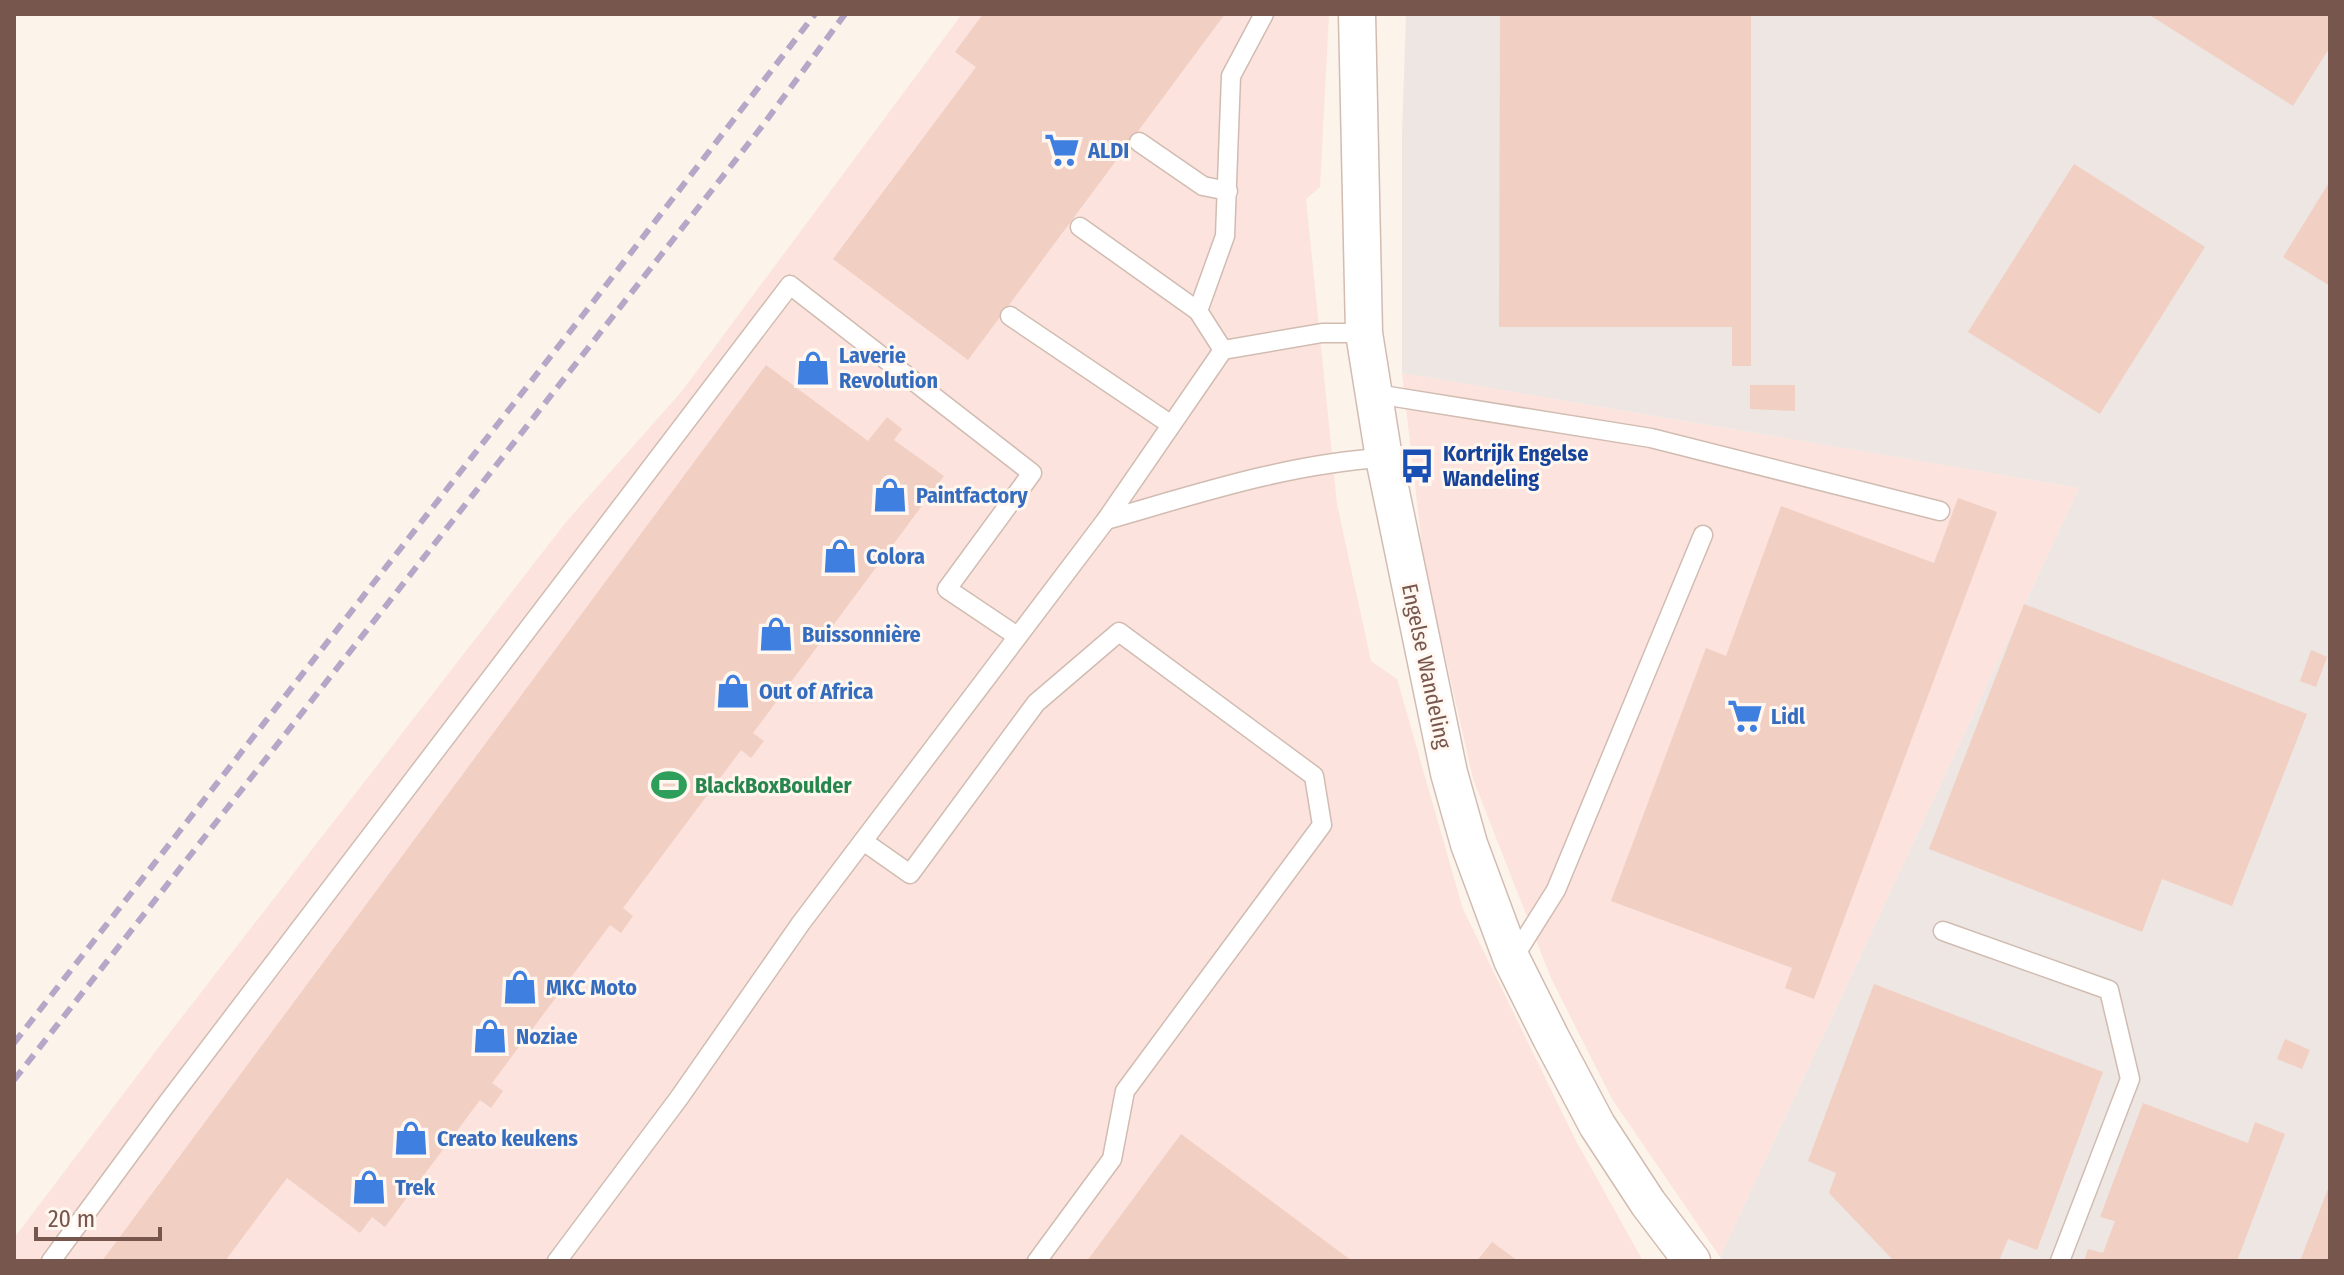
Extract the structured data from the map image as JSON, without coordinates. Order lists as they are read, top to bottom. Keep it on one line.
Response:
{"streets":{"street":["Engelse Wandeling"]},"places":{"supermarket":["ALDI","Lidl"],"shop":["Laverie Revolution","Paintfactory","Colora","Buissonnière","Out of Africa","MKC Moto","Noziae","Creato keukens","Trek"],"bus stop":["Kortrijk Engelse Wandeling"],"sports":["BlackBoxBoulder"]},"scale_bar":"20 m"}
